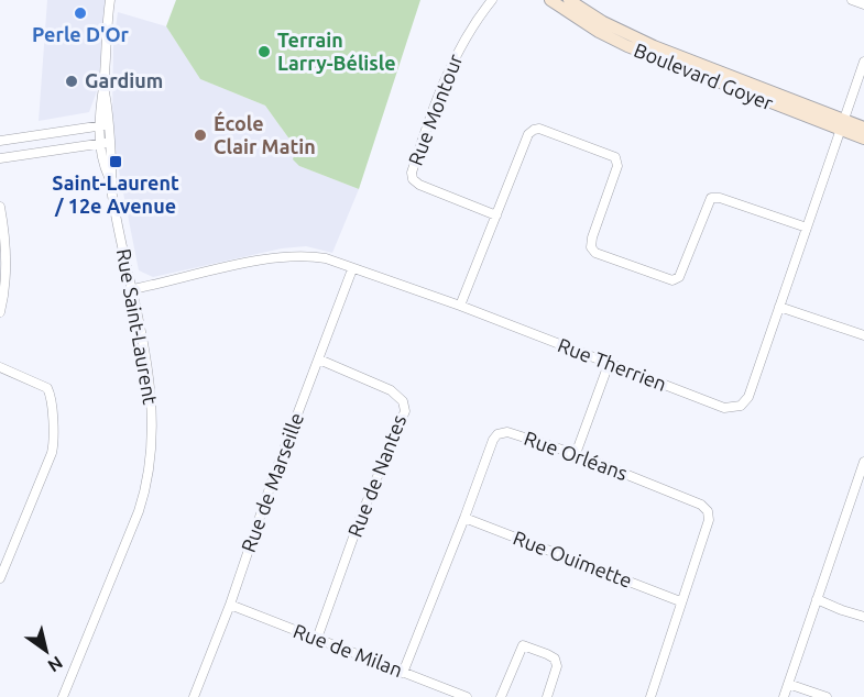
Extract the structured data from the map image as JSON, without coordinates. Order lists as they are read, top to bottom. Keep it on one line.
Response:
{"streets":{"street":["Boulevard Goyer","Rue Montour","Rue Saint-Laurent","Rue Therrien","Rue Orléans","Rue de Nantes","Rue de Marseille","Rue Ouimette","Rue de Milan"]},"crossings":[["Boulevard Goyer","Rue Therrien"],["Rue Saint-Laurent","Rue Therrien"],["Rue Therrien","Rue de Marseille"],["Rue Orléans","Rue Ouimette"],["Rue Orléans","Rue de Milan"],["Rue de Nantes","Rue de Marseille"],["Rue de Nantes","Rue de Milan"],["Rue de Marseille","Rue de Milan"]],"places":{"other":["Perle D'Or","Terrain Larry-Bélisle","Gardium","École Clair Matin"],"transit":["Saint-Laurent / 12e Avenue"]},"north":"bottom right"}
